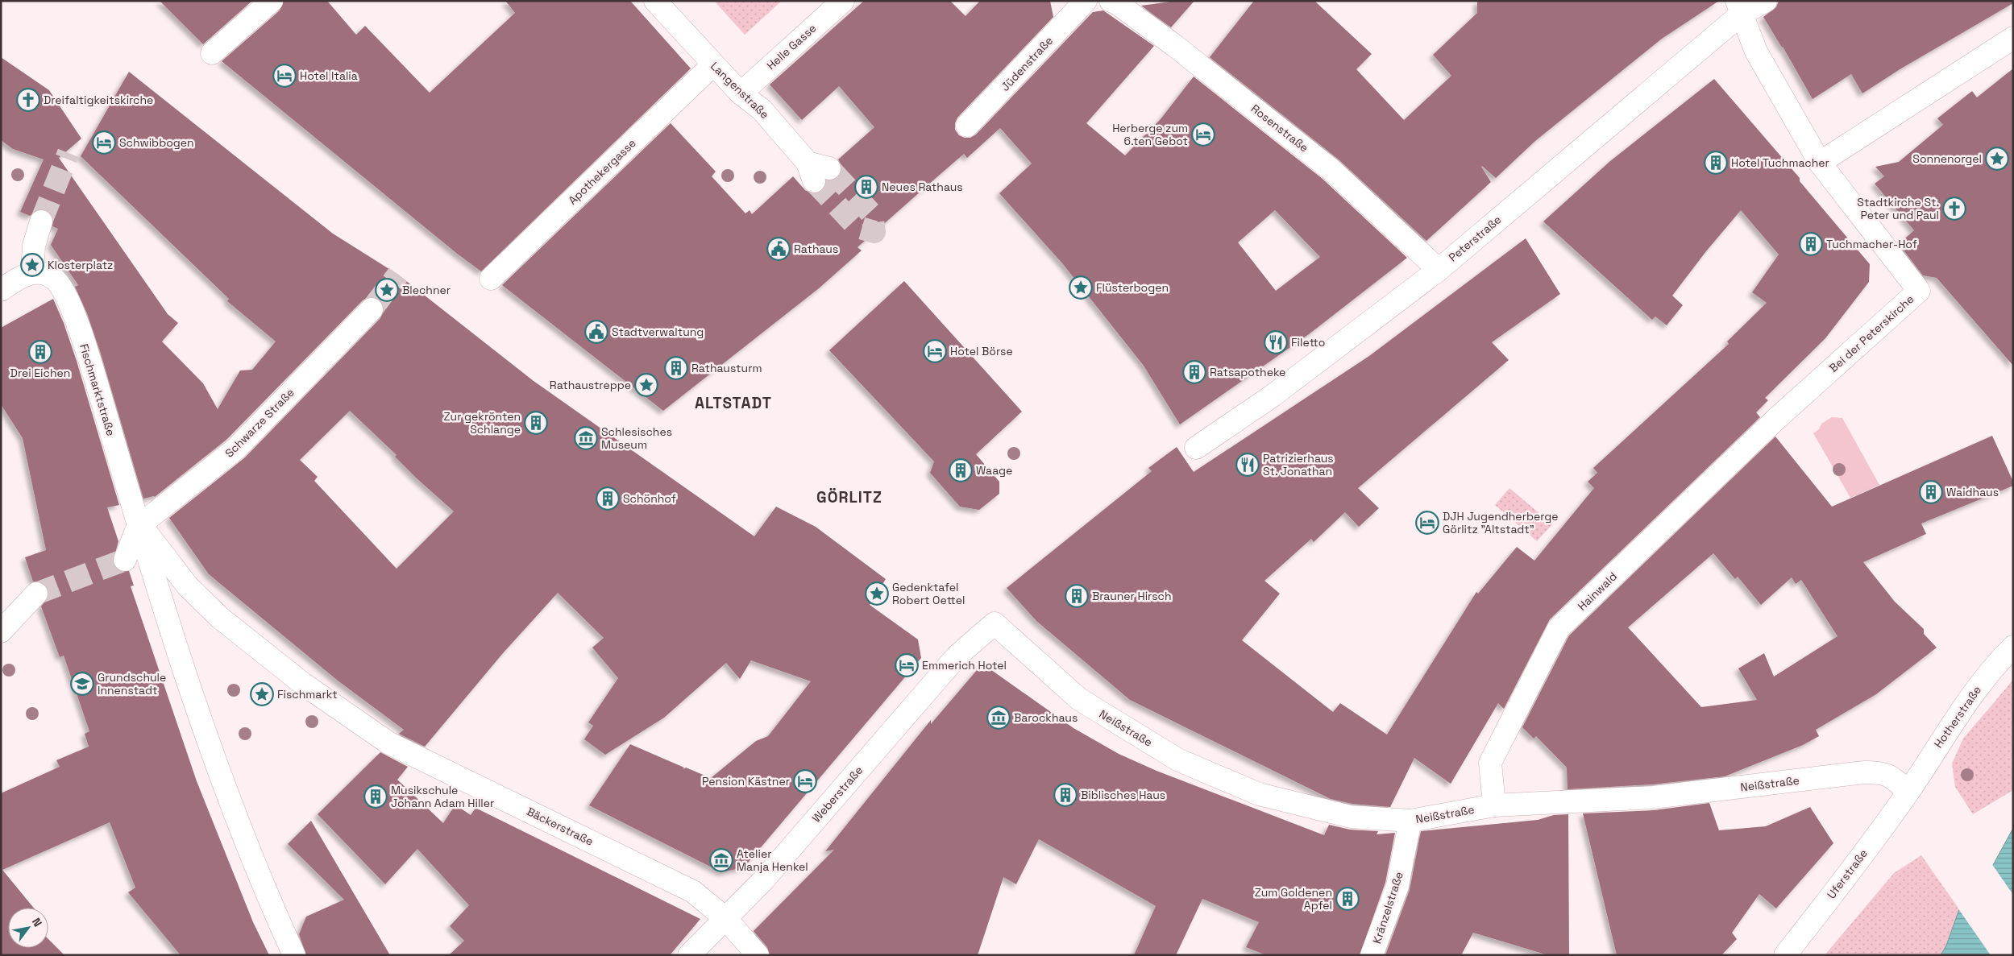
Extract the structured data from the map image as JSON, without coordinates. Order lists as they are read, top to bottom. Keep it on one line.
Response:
{"streets":{"street":["Helle Gasse","Jüdenstraße","Langenstraße","Rosenstraße","Apothekergasse","Peterstraße","Bei der Peterskirche","Fischmarktstraße","Schwarze Straße","Hainwald","Hotherstraße","Neißstraße","Weberstraße","Bäckerstraße","Uferstraße","Kränzelstraße"]},"crossings":[["Helle Gasse","Langenstraße"],["Langenstraße","Apothekergasse"],["Rosenstraße","Peterstraße"],["Peterstraße","Bei der Peterskirche"],["Bei der Peterskirche","Hainwald"],["Fischmarktstraße","Schwarze Straße"],["Fischmarktstraße","Bäckerstraße"],["Schwarze Straße","Bäckerstraße"],["Hainwald","Neißstraße"],["Hotherstraße","Neißstraße"],["Hotherstraße","Uferstraße"],["Neißstraße","Weberstraße"],["Neißstraße","Uferstraße"],["Neißstraße","Kränzelstraße"],["Weberstraße","Bäckerstraße"]],"districts":["ALTSTADT","GÖRLITZ"],"places":{"hotel":["Hotel Italia","Herberge zum 6.ten Gebot","Schwibbogen","Hotel Börse","DJH Jugendherberge Görlitz \"Altstadt\"","Emmerich Hotel","Pension Kästner"],"church":["Dreifaltigkeitskirche","Stadtkirche St. Peter und Paul"],"place":["Sonnenorgel","Klosterplatz","Flüsterbogen","Blechner","Rathaustreppe","Gedenktafel Robert Oettel","Fischmarkt"],"building":["Hotel Tuchmacher","Neues Rathaus","Tuchmacher-Hof","Drei Eichen","Rathausturm","Ratsapotheke","Zur gekrönten Schlange","Waage","Waidhaus","Schönhof","Brauner Hirsch","Biblisches Haus","Musikschule Johann Adam Hiller","Zum Goldenen Apfel"],"public building":["Rathaus","Stadtverwaltung"],"restaurant":["Filetto","Patrizierhaus St. Jonathan"],"museum":["Schlesisches Museum","Barockhaus","Atelier Manja Henkel"],"school or university":["Grundschule Innenstadt"]},"north":"top right"}
